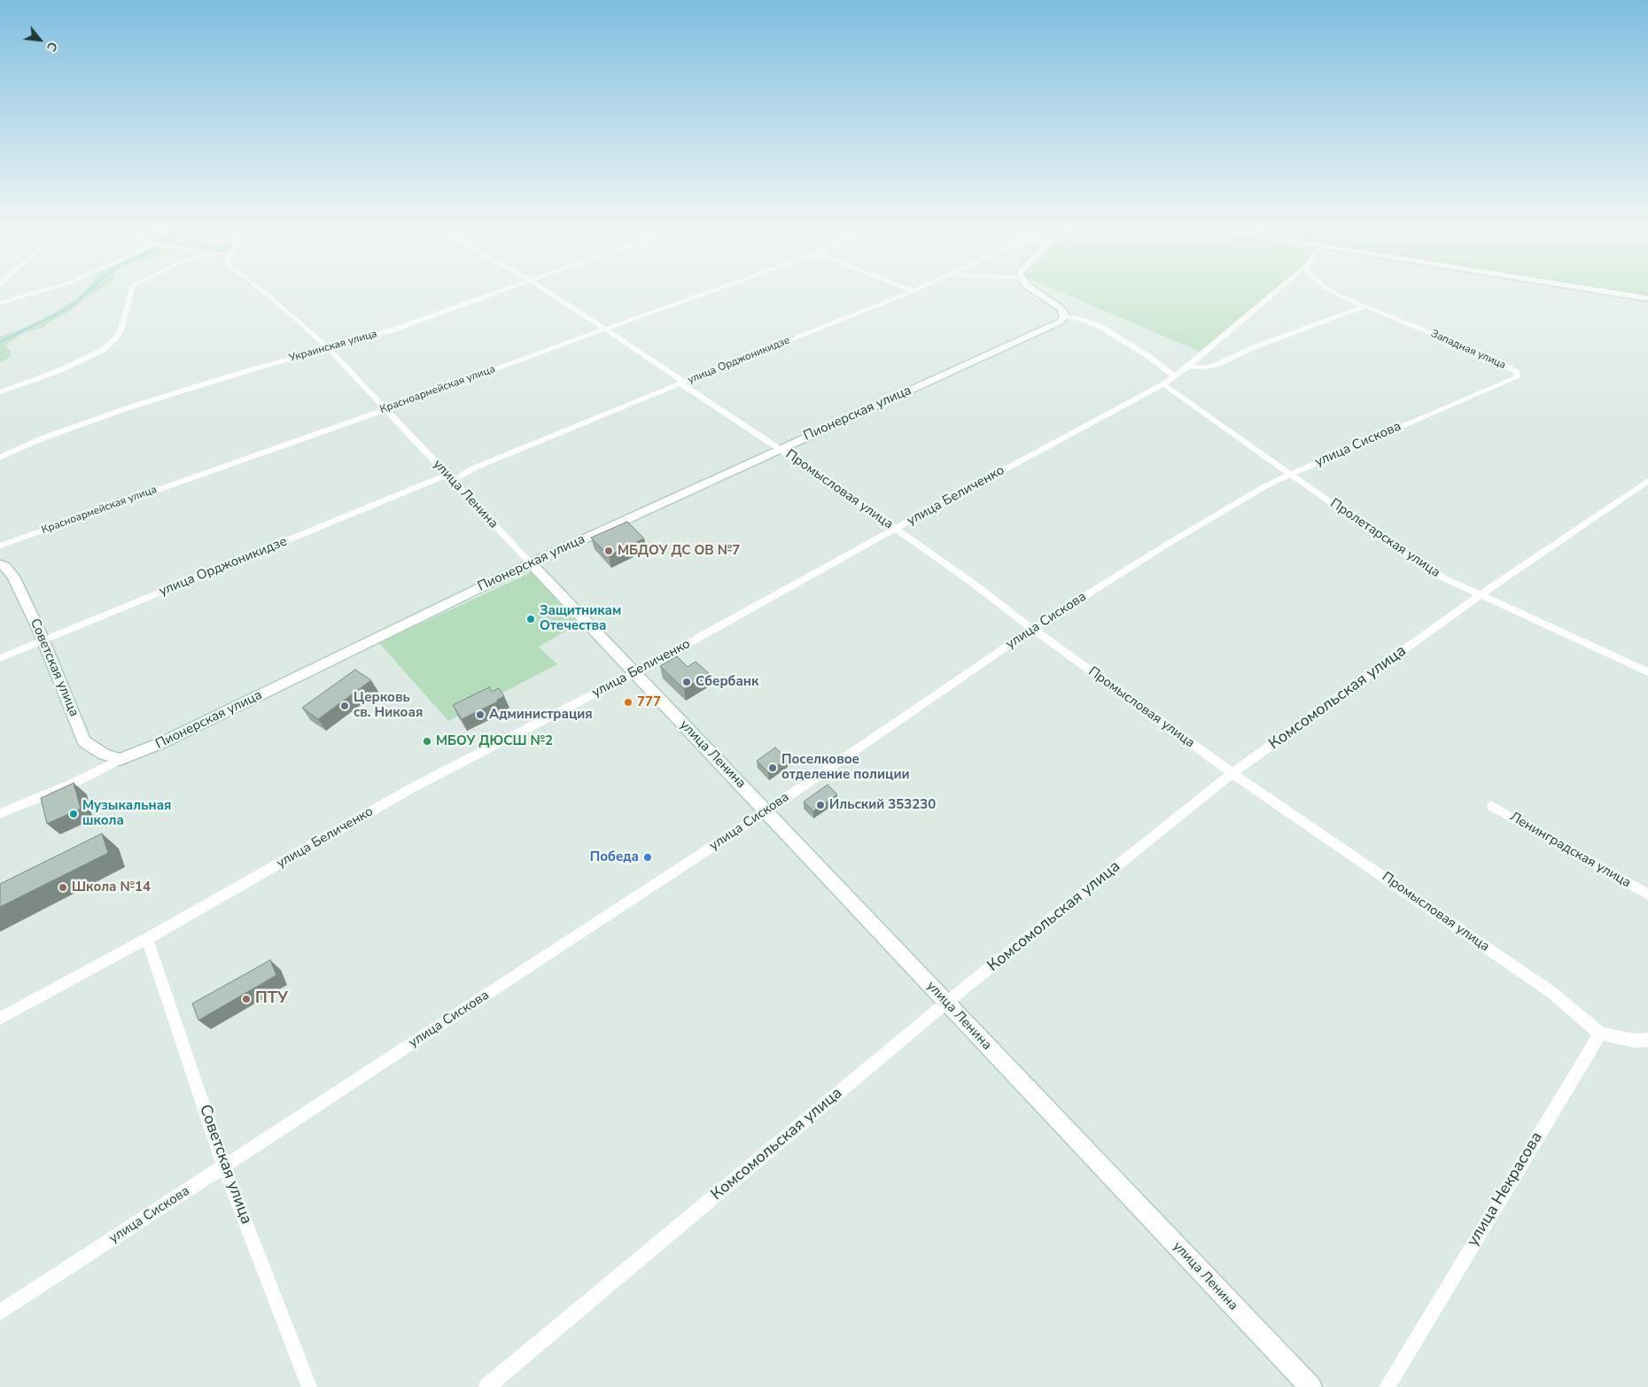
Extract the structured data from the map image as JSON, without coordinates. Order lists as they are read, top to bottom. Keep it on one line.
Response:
{"streets":{"street":["Украинская улица","Западная улица","улица Орджоникидзе","Красноармейская улица","Пионерская улица","улица Сискова","Промысловая улица","улица Ленина","улица Беличенко","Пролетарская улица","Советская улица","Комсомольская улица","Ленинградская улица","улица Некрасова"]},"crossings":[["Украинская улица","улица Ленина"],["Западная улица","улица Сискова"],["улица Орджоникидзе","Промысловая улица"],["улица Орджоникидзе","улица Ленина"],["улица Орджоникидзе","Советская улица"],["Красноармейская улица","Промысловая улица"],["Красноармейская улица","улица Ленина"],["Пионерская улица","Промысловая улица"],["Пионерская улица","улица Ленина"],["Пионерская улица","Советская улица"],["улица Сискова","Промысловая улица"],["улица Сискова","улица Ленина"],["улица Сискова","Пролетарская улица"],["улица Сискова","Советская улица"],["Промысловая улица","улица Беличенко"],["Промысловая улица","Комсомольская улица"],["Промысловая улица","улица Некрасова"],["улица Ленина","улица Беличенко"],["улица Ленина","Комсомольская улица"],["улица Беличенко","Пролетарская улица"],["улица Беличенко","Советская улица"],["Пролетарская улица","Комсомольская улица"]],"places":["МБДОУ ДС ОВ №7","Защитникам Отечества","Сбербанк","777","Церковь св. Никоая","Администрация","МБОУ ДЮСШ №2","Поселковое отделение полиции","Ильский 353230","Музыкальная школа","Победа","Школа №14","ПТУ"],"north":"bottom right"}
